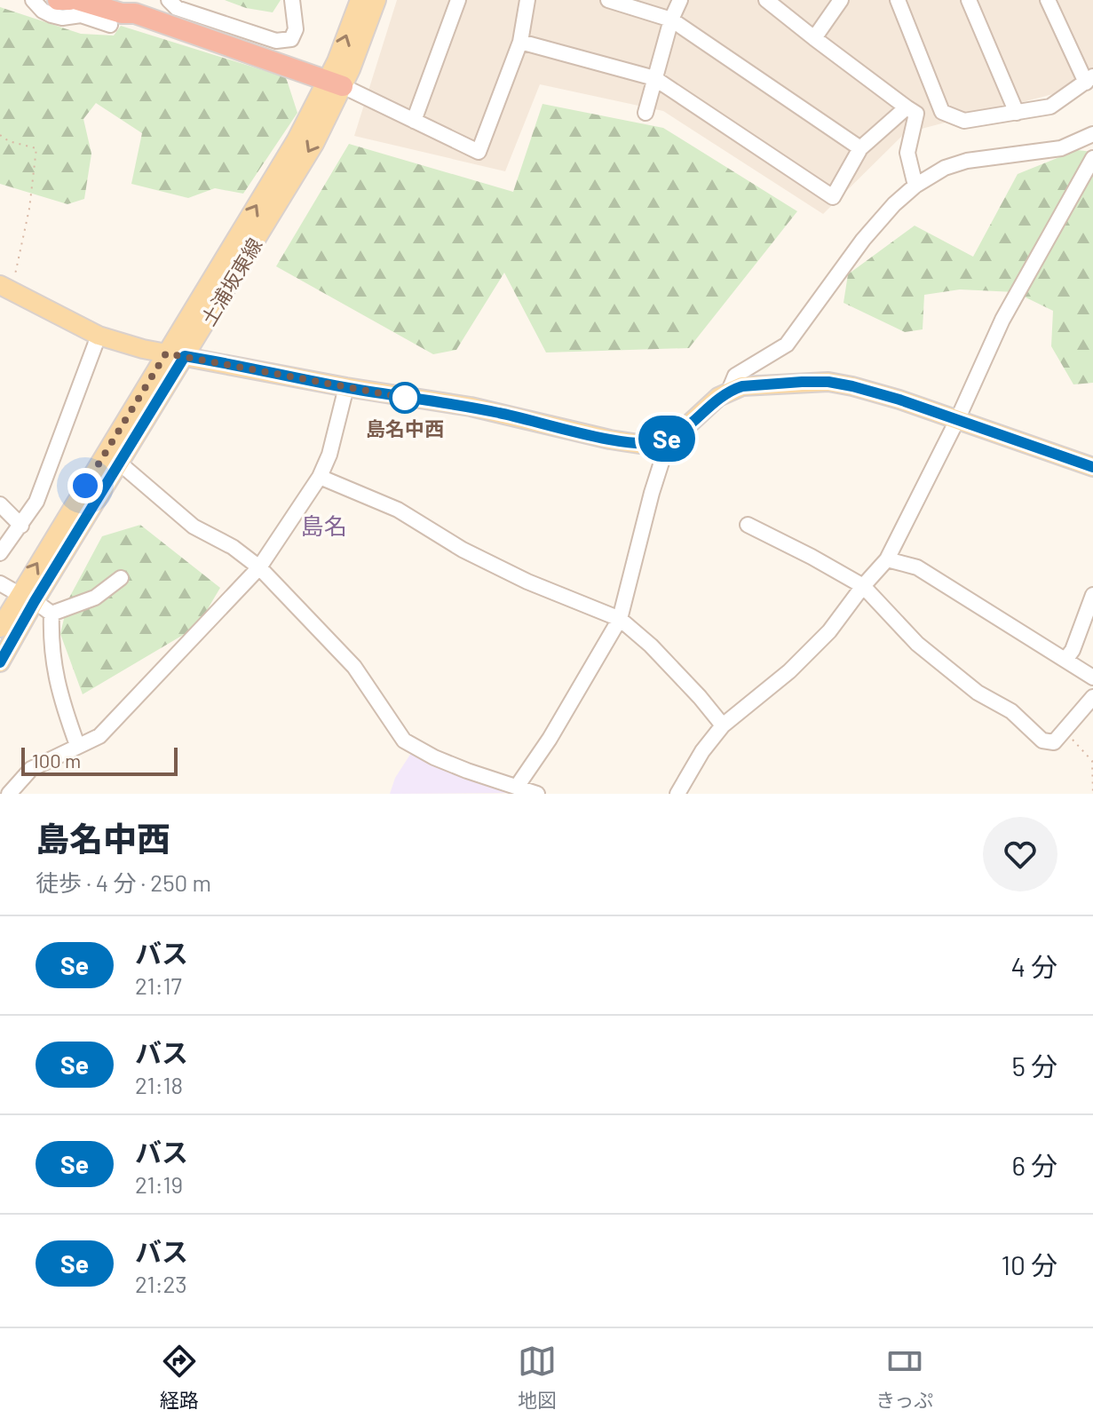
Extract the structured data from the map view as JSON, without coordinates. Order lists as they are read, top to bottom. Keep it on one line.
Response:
{"streets":{"main road":["土浦坂東線"]},"districts":["島名"],"places":["島名中西"],"lines":["bus line Se"],"scale_bar":"100 m","page":{"on_map":"Se","scale":"100 m","heading":["島名中西","徒歩 · 4 分 · 250 m"],"list":[{"mark":"Se","name":"バス","note":"21:17","value":"4 分"},{"mark":"Se","name":"バス","note":"21:18","value":"5 分"},{"mark":"Se","name":"バス","note":"21:19","value":"6 分"},{"mark":"Se","name":"バス","note":"21:23","value":"10 分"}],"tabs":["経路","地図","きっぷ"]}}
